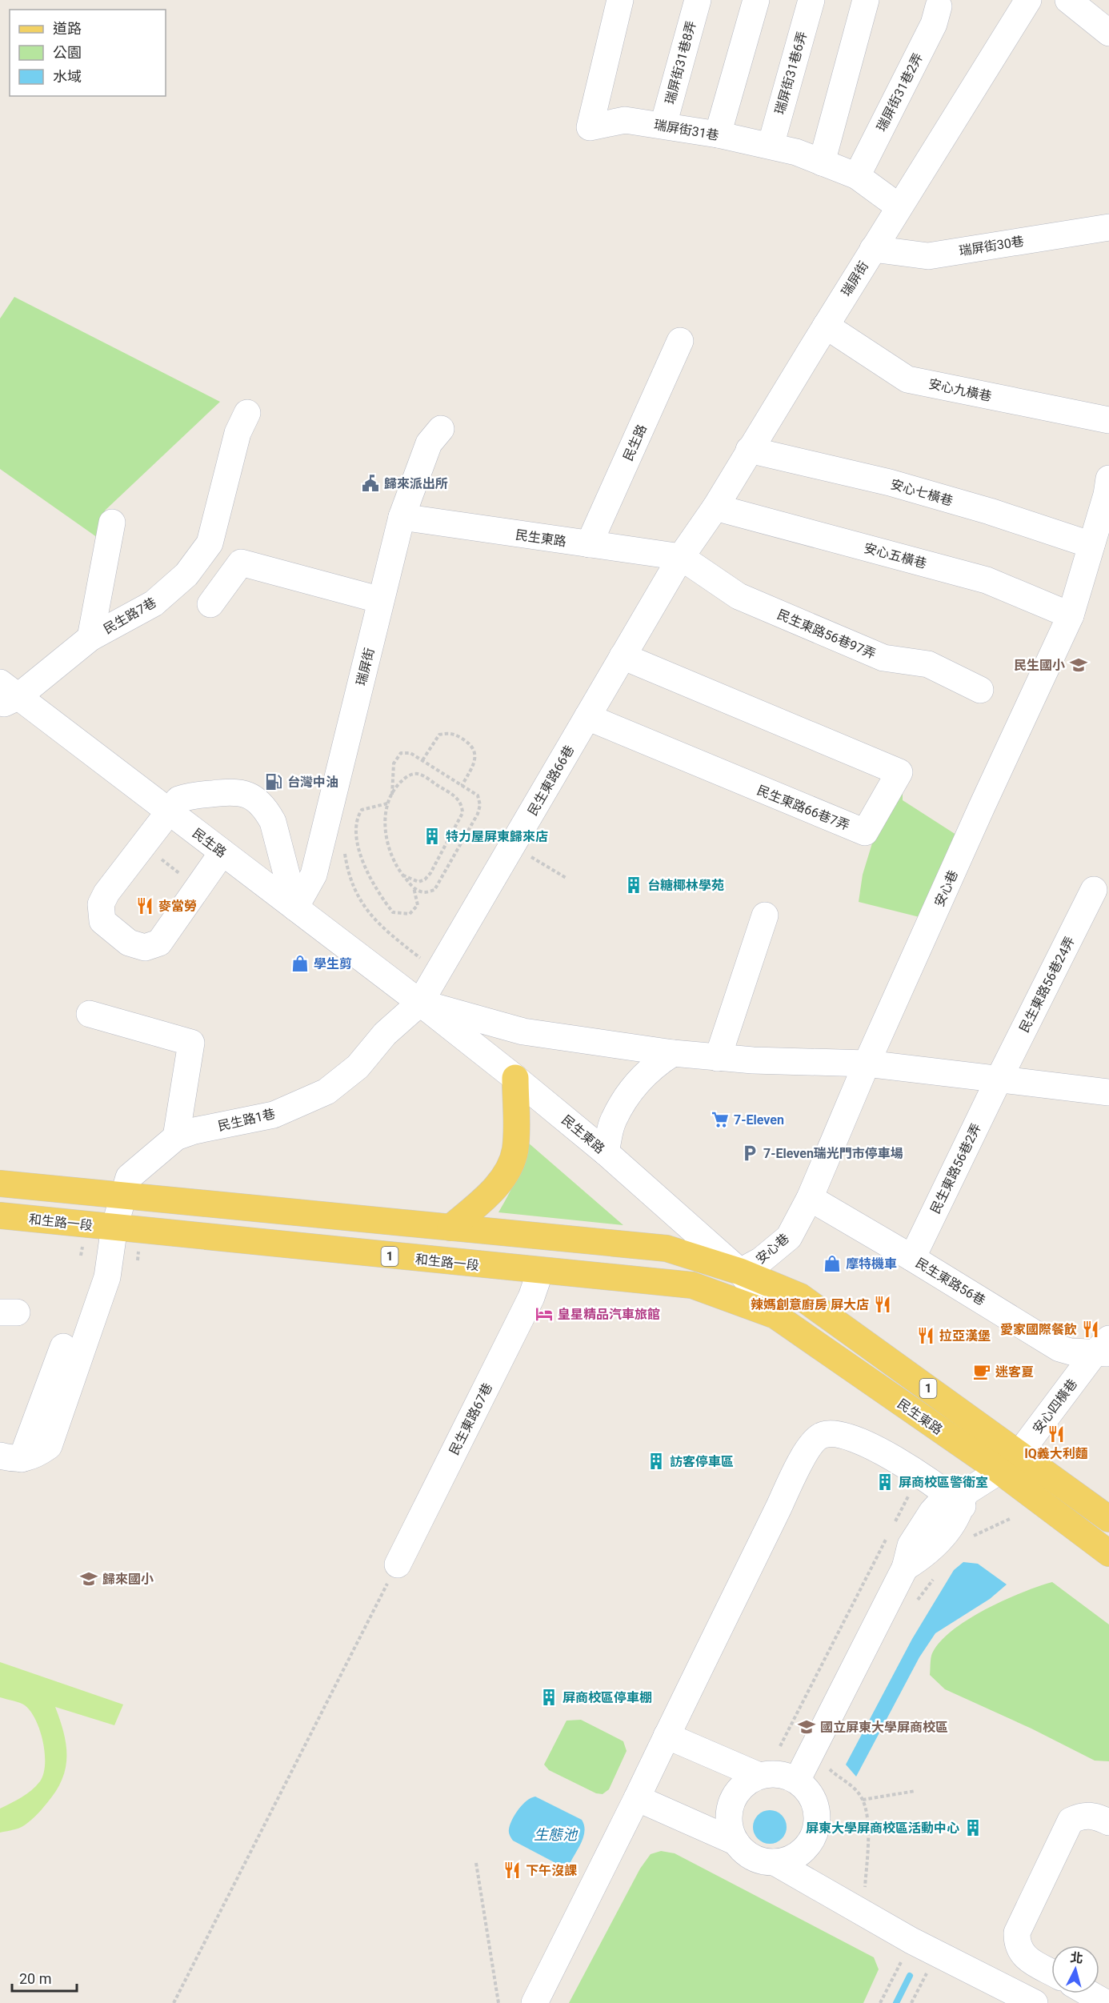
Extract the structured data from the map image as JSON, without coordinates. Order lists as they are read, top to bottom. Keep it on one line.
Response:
{"streets":{"main road":["民生東路","和生路一段","1"],"street":["瑞屏街31巷8弄","瑞屏街31巷6弄","瑞屏街31巷2弄","瑞屏街31巷","瑞屏街30巷","瑞屏街","安心九橫巷","民生路","安心七橫巷","安心五橫巷","民生路7巷","民生東路56巷97弄","民生東路66巷","民生東路66巷7弄","安心巷","民生東路56巷24弄","民生路1巷","民生東路56巷2弄","民生東路56巷","安心四橫巷","民生東路67巷"]},"crossings":[["瑞屏街31巷8弄","瑞屏街31巷"],["瑞屏街31巷6弄","瑞屏街31巷"],["瑞屏街31巷2弄","瑞屏街31巷"],["瑞屏街31巷","瑞屏街"],["瑞屏街30巷","瑞屏街"],["瑞屏街","安心九橫巷"],["瑞屏街","民生路"],["瑞屏街","安心七橫巷"],["瑞屏街","民生東路"],["瑞屏街","安心五橫巷"],["瑞屏街","民生東路56巷97弄"],["瑞屏街","民生東路66巷"],["民生路","民生東路"],["民生路","民生路7巷"],["民生路","民生東路66巷"],["民生路","民生路1巷"],["安心七橫巷","安心巷"],["民生東路","民生東路56巷97弄"],["民生東路","民生東路66巷"],["民生東路","安心巷"],["民生東路","民生路1巷"],["民生東路","和生路一段"],["民生東路","1"],["民生東路","安心四橫巷"],["安心五橫巷","安心巷"],["民生東路56巷97弄","民生東路66巷"],["民生東路66巷","民生東路66巷7弄"],["民生東路66巷","民生路1巷"],["安心巷","1"],["安心巷","民生東路56巷"],["民生東路56巷24弄","民生東路56巷2弄"],["民生路1巷","和生路一段"],["民生路1巷","1"],["民生東路56巷2弄","民生東路56巷"],["和生路一段","民生東路67巷"],["民生東路56巷","安心四橫巷"]],"water":["生態池"],"places":{"public building":["歸來派出所"],"school or university":["民生國小","歸來國小","國立屏東大學屏商校區"],"fuel station":["台灣中油"],"building":["特力屋屏東歸來店","台糖椰林學苑","訪客停車區","屏商校區警衛室","屏商校區停車棚","屏東大學屏商校區活動中心"],"restaurant":["麥當勞","辣媽創意廚房 屏大店","愛家國際餐飲","拉亞漢堡","IQ義大利麵","下午沒課"],"shop":["學生剪","摩特機車"],"supermarket":["7-Eleven"],"parking":["7-Eleven瑞光門市停車場"],"hotel":["皇星精品汽車旅館"],"cafe":["迷客夏"]},"legend":["道路","公園","水域"],"scale_bar":"20 m","north":"top"}
